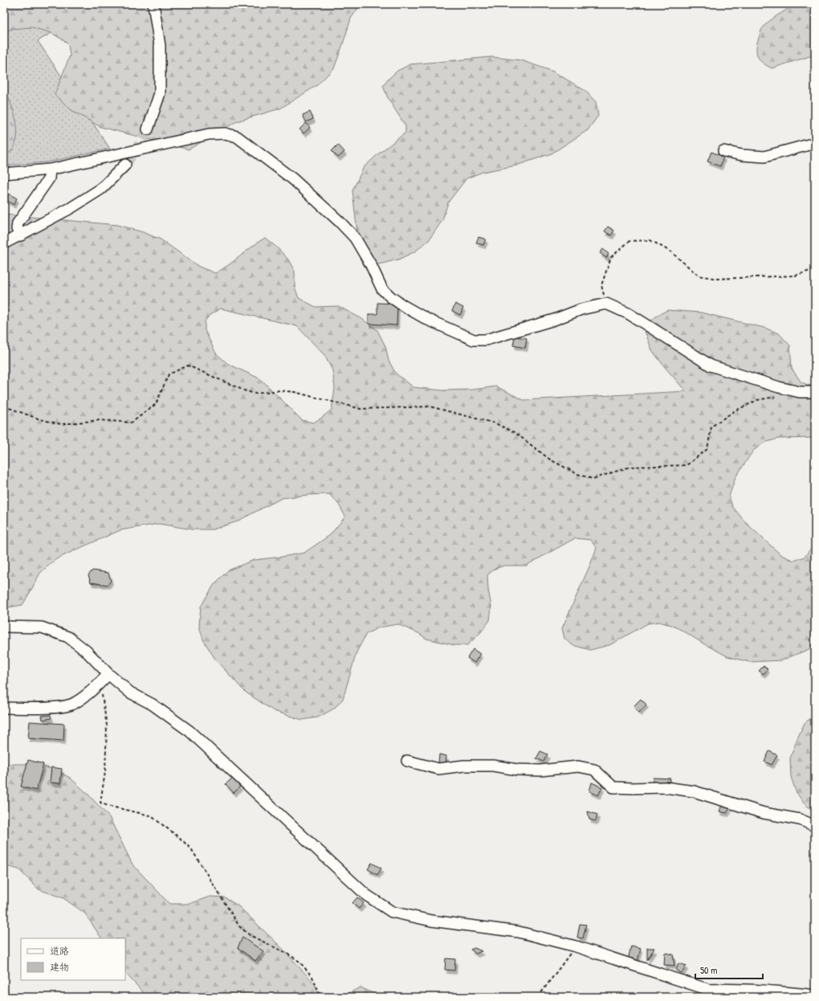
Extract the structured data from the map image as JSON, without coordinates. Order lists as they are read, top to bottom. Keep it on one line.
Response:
{"legend":["道路","建物"],"scale_bar":"50 m"}
